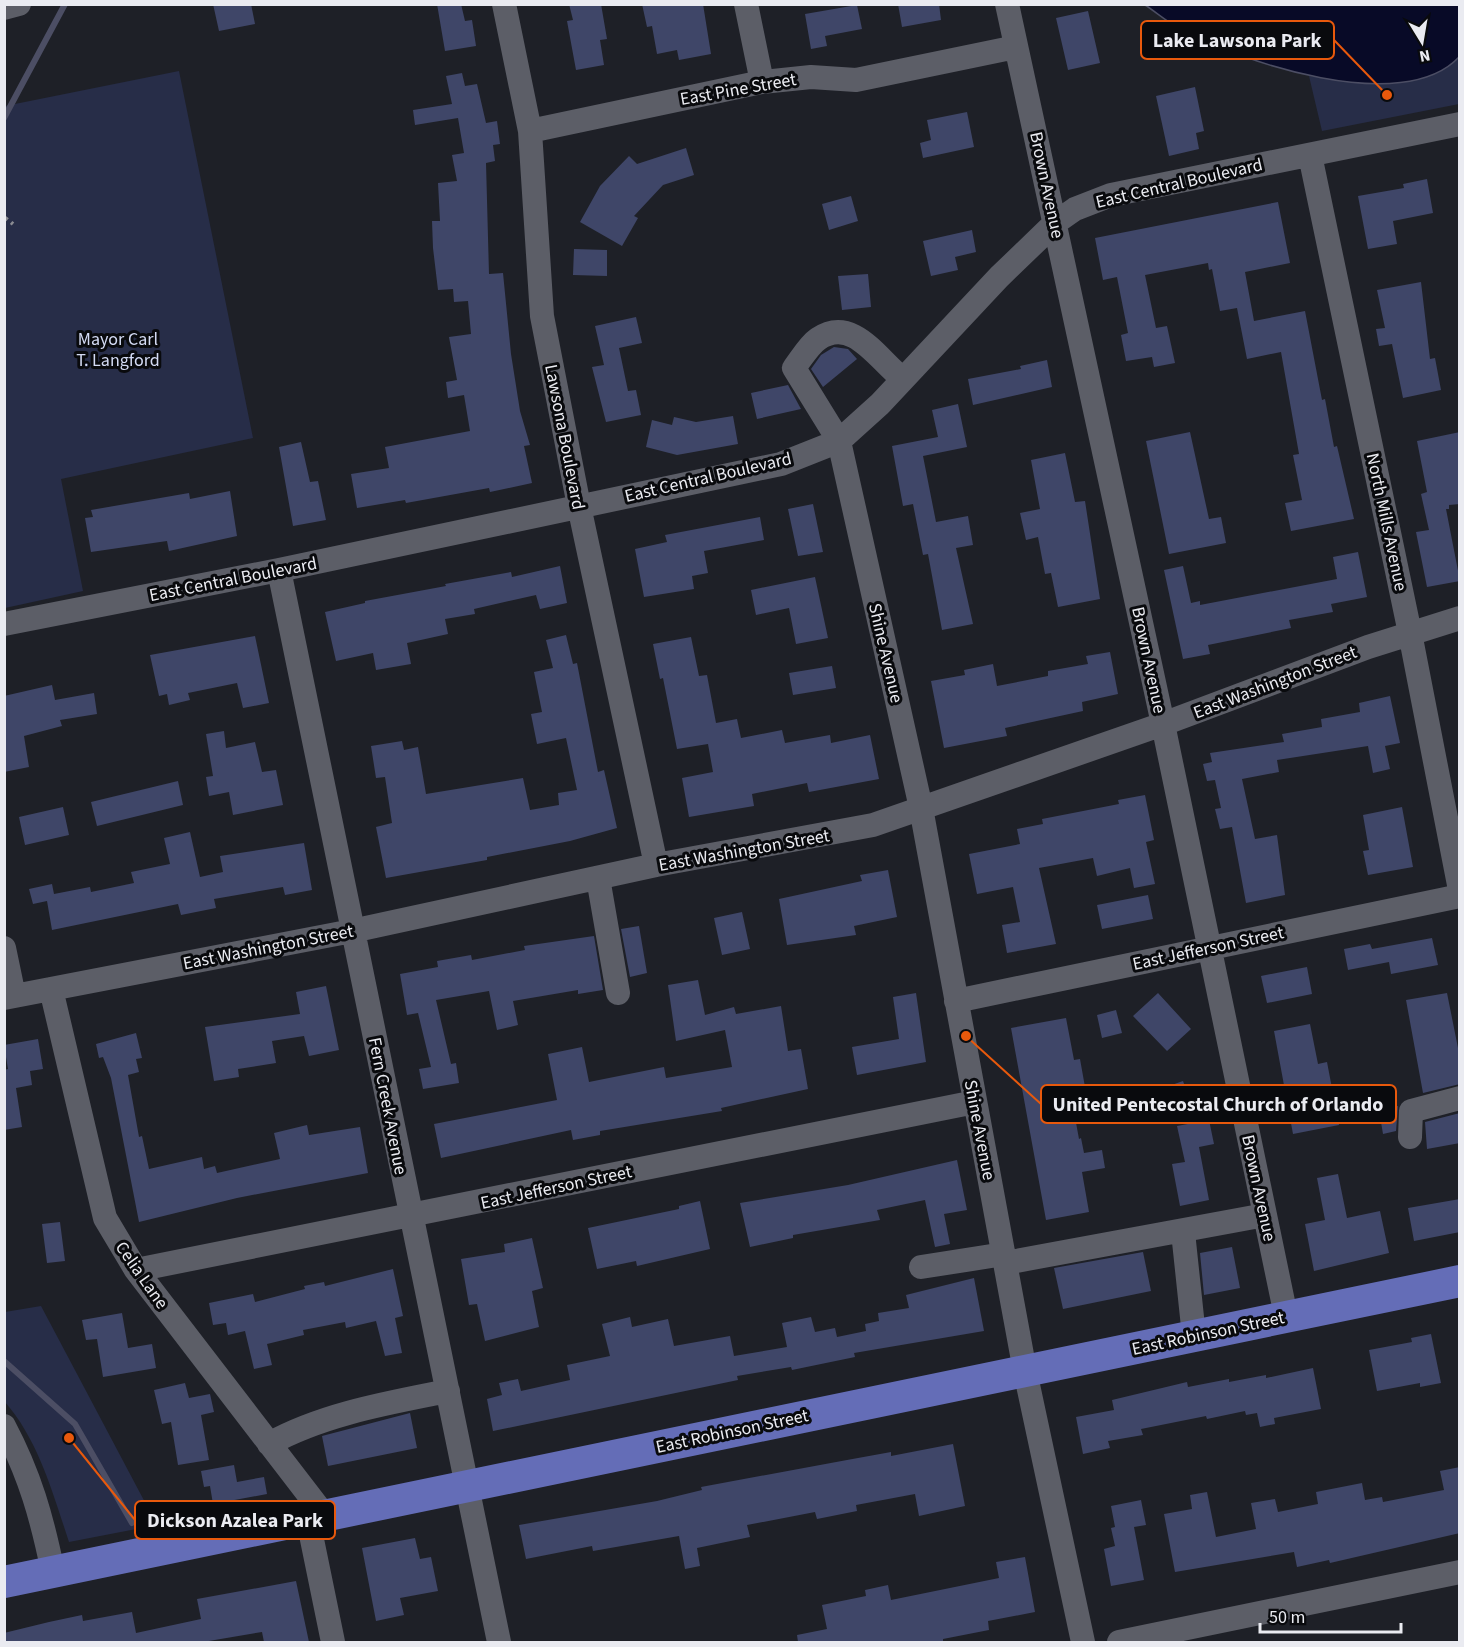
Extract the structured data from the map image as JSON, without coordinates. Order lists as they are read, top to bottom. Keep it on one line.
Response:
{"streets":{"main road":["East Robinson Street"],"street":["East Pine Street","East Central Boulevard","Brown Avenue","Lawsona Boulevard","North Mills Avenue","Shine Avenue","East Washington Street","East Jefferson Street","Fern Creek Avenue","Celia Lane"]},"crossings":[["East Pine Street","Brown Avenue"],["East Pine Street","Lawsona Boulevard"],["East Central Boulevard","Brown Avenue"],["East Central Boulevard","Lawsona Boulevard"],["East Central Boulevard","North Mills Avenue"],["East Central Boulevard","Shine Avenue"],["East Central Boulevard","Fern Creek Avenue"],["Brown Avenue","East Washington Street"],["Brown Avenue","East Jefferson Street"],["Brown Avenue","East Robinson Street"],["Lawsona Boulevard","East Washington Street"],["North Mills Avenue","East Washington Street"],["Shine Avenue","East Washington Street"],["Shine Avenue","East Jefferson Street"],["Shine Avenue","East Robinson Street"],["East Washington Street","Fern Creek Avenue"],["East Washington Street","Celia Lane"],["East Jefferson Street","Fern Creek Avenue"],["East Jefferson Street","Celia Lane"],["Fern Creek Avenue","East Robinson Street"],["Celia Lane","East Robinson Street"]],"parks":["Mayor Carl T. Langford"],"places":["Lake Lawsona Park","United Pentecostal Church of Orlando","Dickson Azalea Park"],"scale_bar":"50 m","north":"bottom"}
